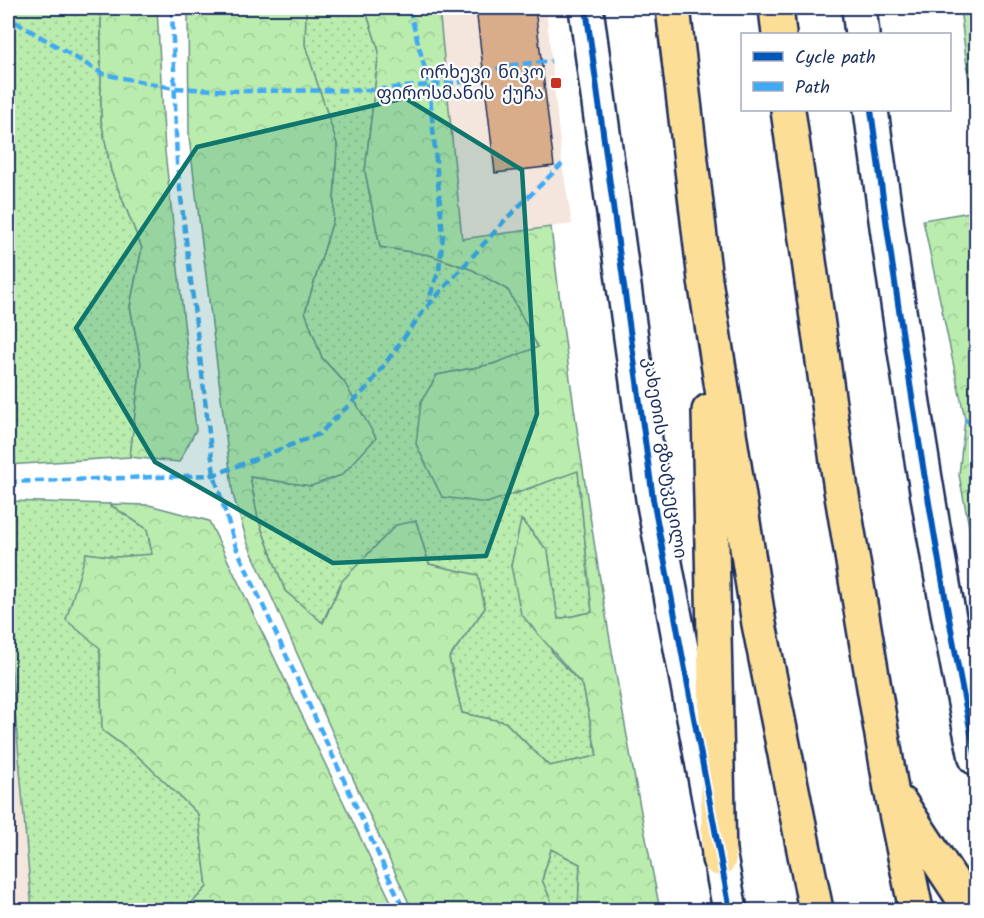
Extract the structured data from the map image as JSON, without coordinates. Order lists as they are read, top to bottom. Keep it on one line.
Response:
{"streets":{"street":["კახეთის გზატკეცილი"]},"places":{"transit":["ორხევი ნიკო ფიროსმანის ქუჩა"]},"legend":["Cycle path","Path"]}
